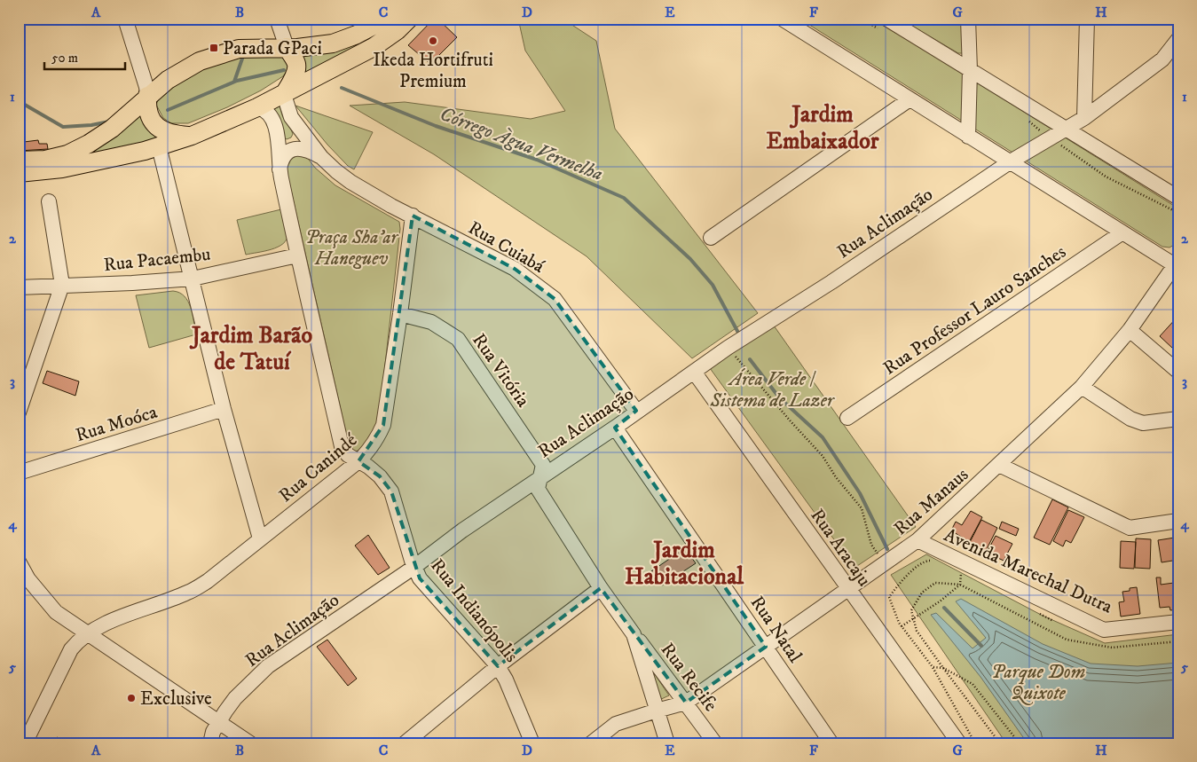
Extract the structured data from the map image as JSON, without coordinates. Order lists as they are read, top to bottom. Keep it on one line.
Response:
{"streets":{"street":["Rua Aclimação","Rua Cuiabá","Rua Pacaembu","Rua Professor Lauro Sanches","Rua Vitória","Rua Moóca","Rua Canindé","Rua Manaus","Rua Aracaju","Avenida Marechal Dutra","Rua Indianópolis","Rua Natal","Rua Recife"]},"crossings":[["Rua Aclimação","Rua Cuiabá"],["Rua Aclimação","Rua Vitória"],["Rua Aclimação","Rua Aracaju"],["Rua Aclimação","Rua Indianópolis"],["Rua Aclimação","Rua Natal"],["Rua Cuiabá","Rua Canindé"],["Rua Cuiabá","Rua Indianópolis"],["Rua Pacaembu","Rua Indianópolis"],["Rua Vitória","Rua Canindé"],["Rua Vitória","Rua Recife"],["Rua Canindé","Rua Indianópolis"],["Rua Manaus","Rua Aracaju"],["Rua Manaus","Avenida Marechal Dutra"],["Rua Manaus","Rua Natal"],["Rua Manaus","Rua Recife"]],"districts":["Jardim Embaixador","Jardim Barão de Tatuí","Jardim Habitacional"],"water":["Córrego Àgua Vermelha"],"parks":["Praça Sha'ar Haneguev","Área Verde / Sistema de Lazer","Parque Dom Quixote"],"places":{"other":["Ikeda Hortifruti Premium","Exclusive"],"transit":["Parada GPaci"]},"scale_bar":"50 m","grid":{"columns":["A","B","C","D","E","F","G","H"],"rows":["1","2","3","4","5"]}}
